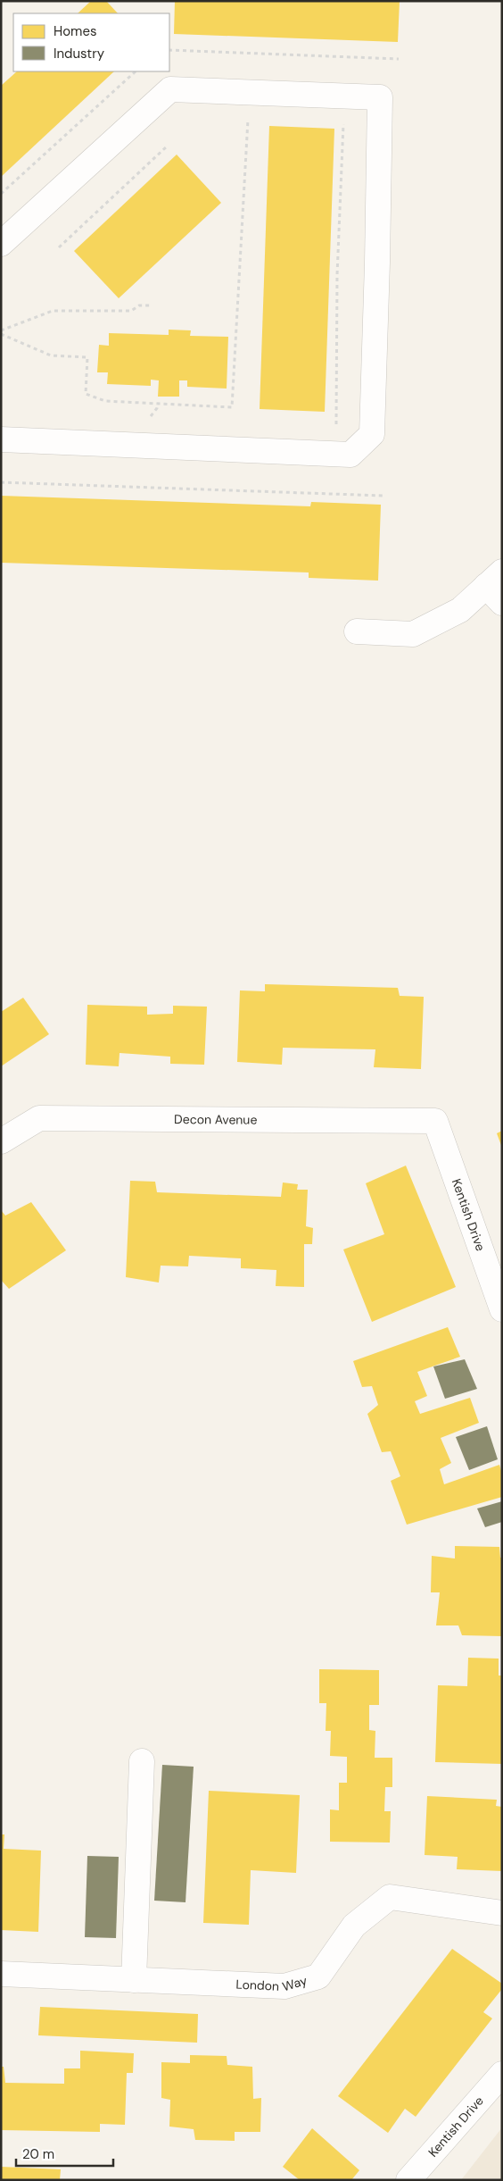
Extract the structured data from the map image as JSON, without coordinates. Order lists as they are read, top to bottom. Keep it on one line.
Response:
{"streets":{"street":["Decon Avenue","Kentish Drive","London Way"]},"crossings":[["Decon Avenue","Kentish Drive"]],"legend":["Homes","Industry"],"scale_bar":"20 m"}
